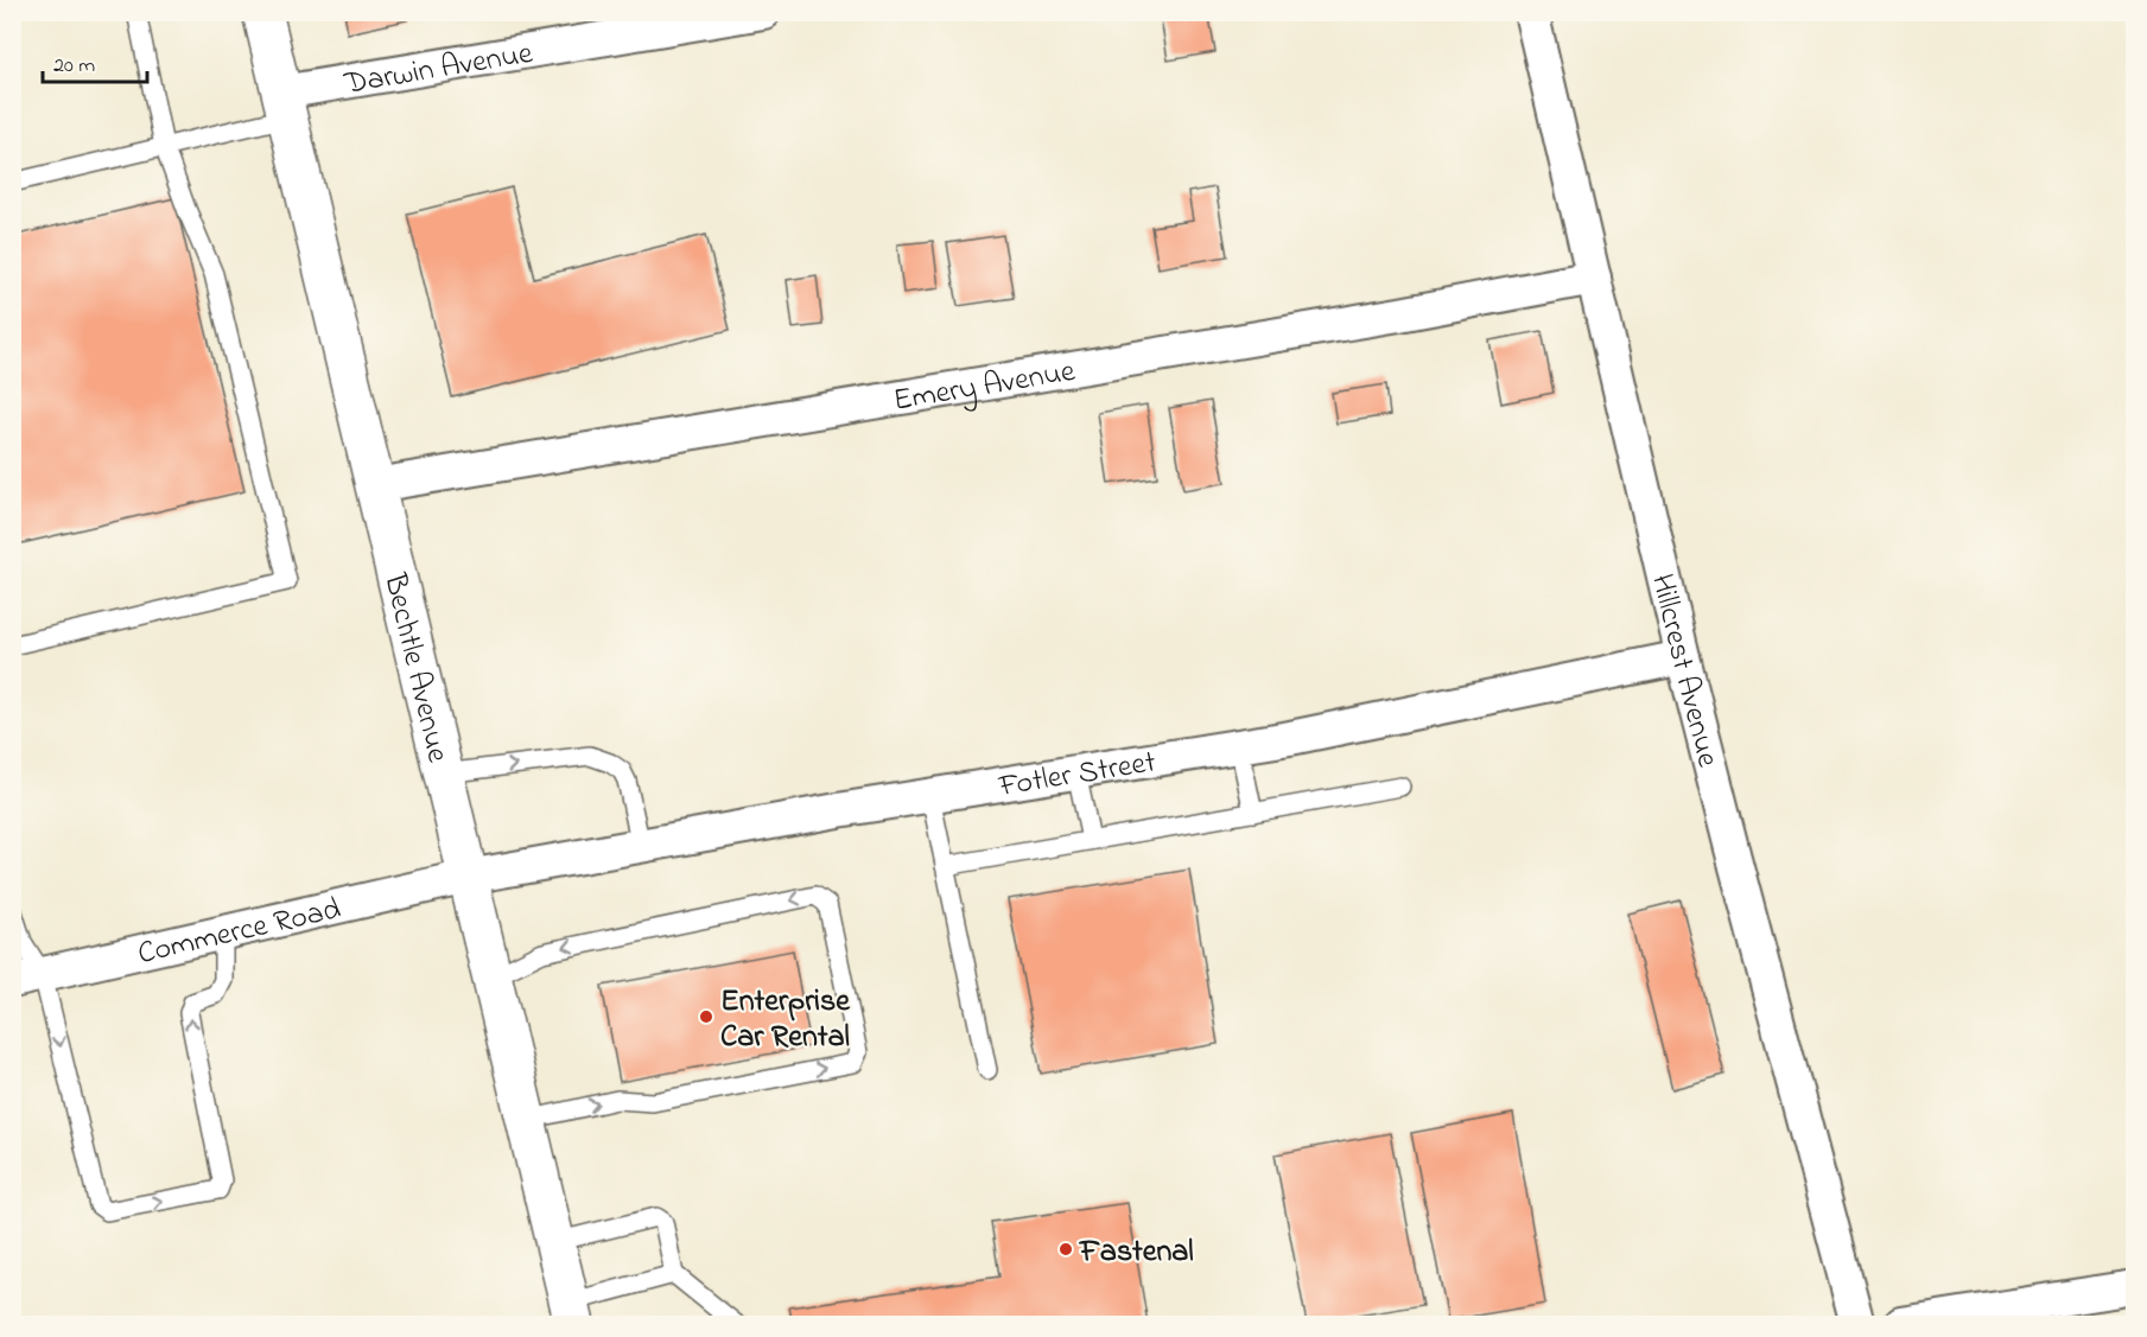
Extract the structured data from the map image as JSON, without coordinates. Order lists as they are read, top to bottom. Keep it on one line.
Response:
{"streets":{"main road":["Bechtle Avenue"],"street":["Darwin Avenue","Emery Avenue","Hillcrest Avenue","Fotler Street","Commerce Road"]},"crossings":[["Darwin Avenue","Bechtle Avenue"],["Emery Avenue","Bechtle Avenue"],["Emery Avenue","Hillcrest Avenue"],["Bechtle Avenue","Fotler Street"],["Bechtle Avenue","Commerce Road"],["Hillcrest Avenue","Fotler Street"],["Fotler Street","Commerce Road"]],"places":["Enterprise Car Rental","Fastenal"],"scale_bar":"20 m"}
